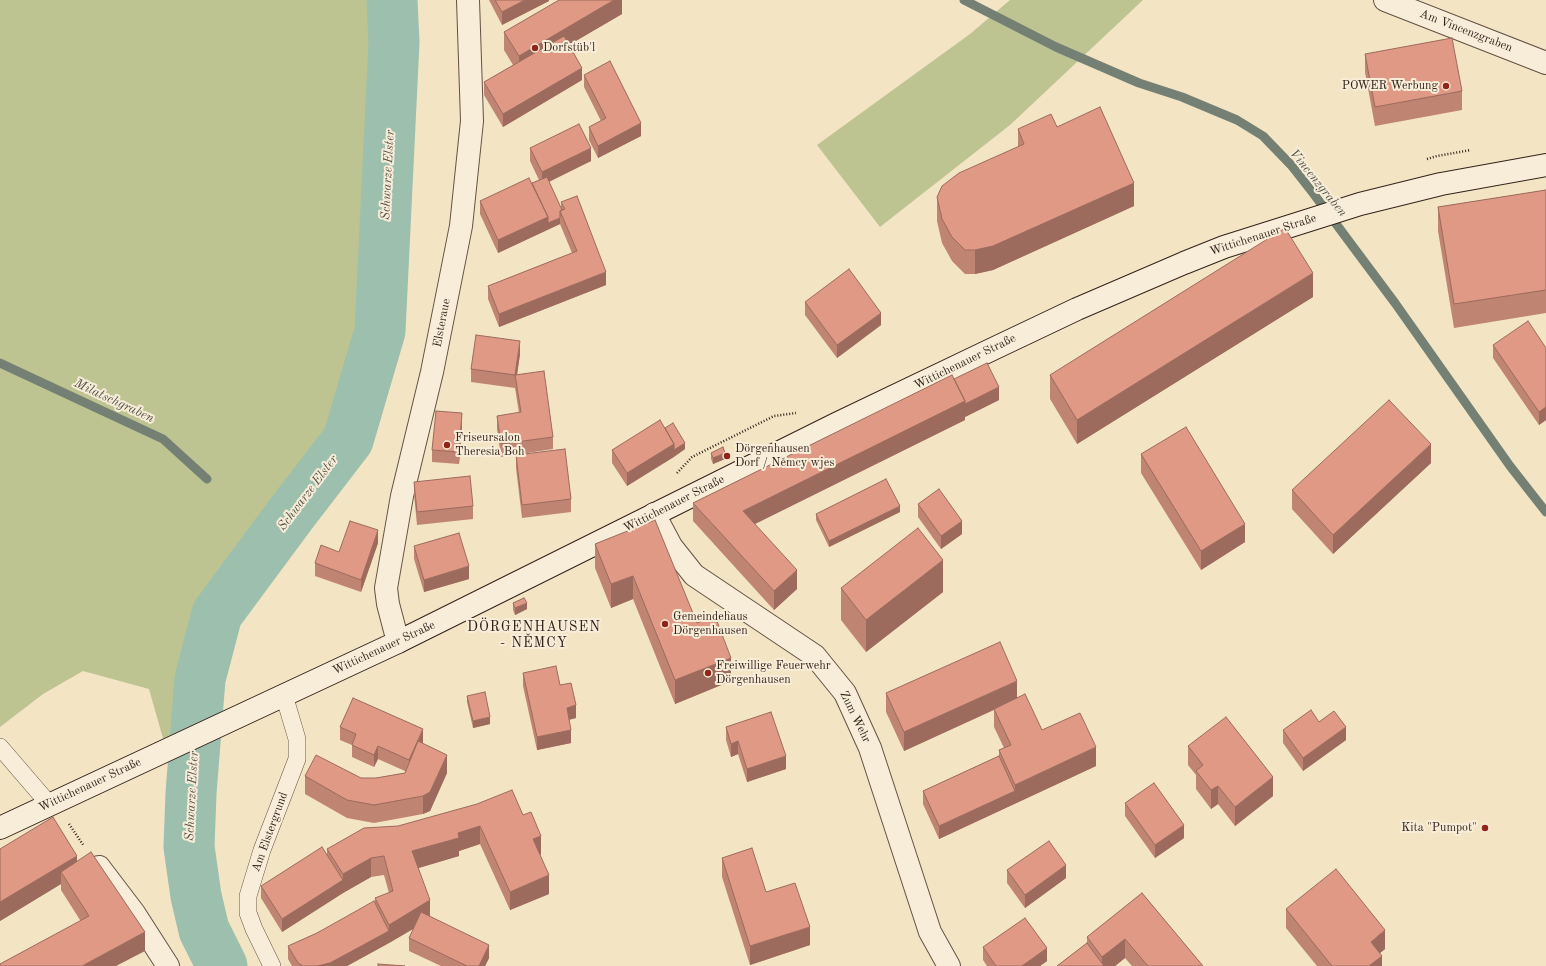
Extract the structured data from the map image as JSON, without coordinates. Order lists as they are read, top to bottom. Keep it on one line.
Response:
{"streets":{"main road":["Am Vincenzgraben","Wittichenauer Straße","Elsteraue","Zum Wehr"],"lane":["Am Elstergrund"]},"crossings":[["Wittichenauer Straße","Elsteraue"],["Wittichenauer Straße","Zum Wehr"],["Wittichenauer Straße","Am Elstergrund"]],"districts":["DÖRGENHAUSEN - NĚMCY"],"water":["Schwarze Elster","Vincenzgraben","Milatschgraben"],"places":["Dorfstüb'l","POWER Werbung","Friseursalon Theresia Boh","Dörgenhausen Dorf / Němcy wjes","Gemeindehaus Dörgenhausen","Freiwillige Feuerwehr Dörgenhausen","Kita \"Pumpot\""]}
